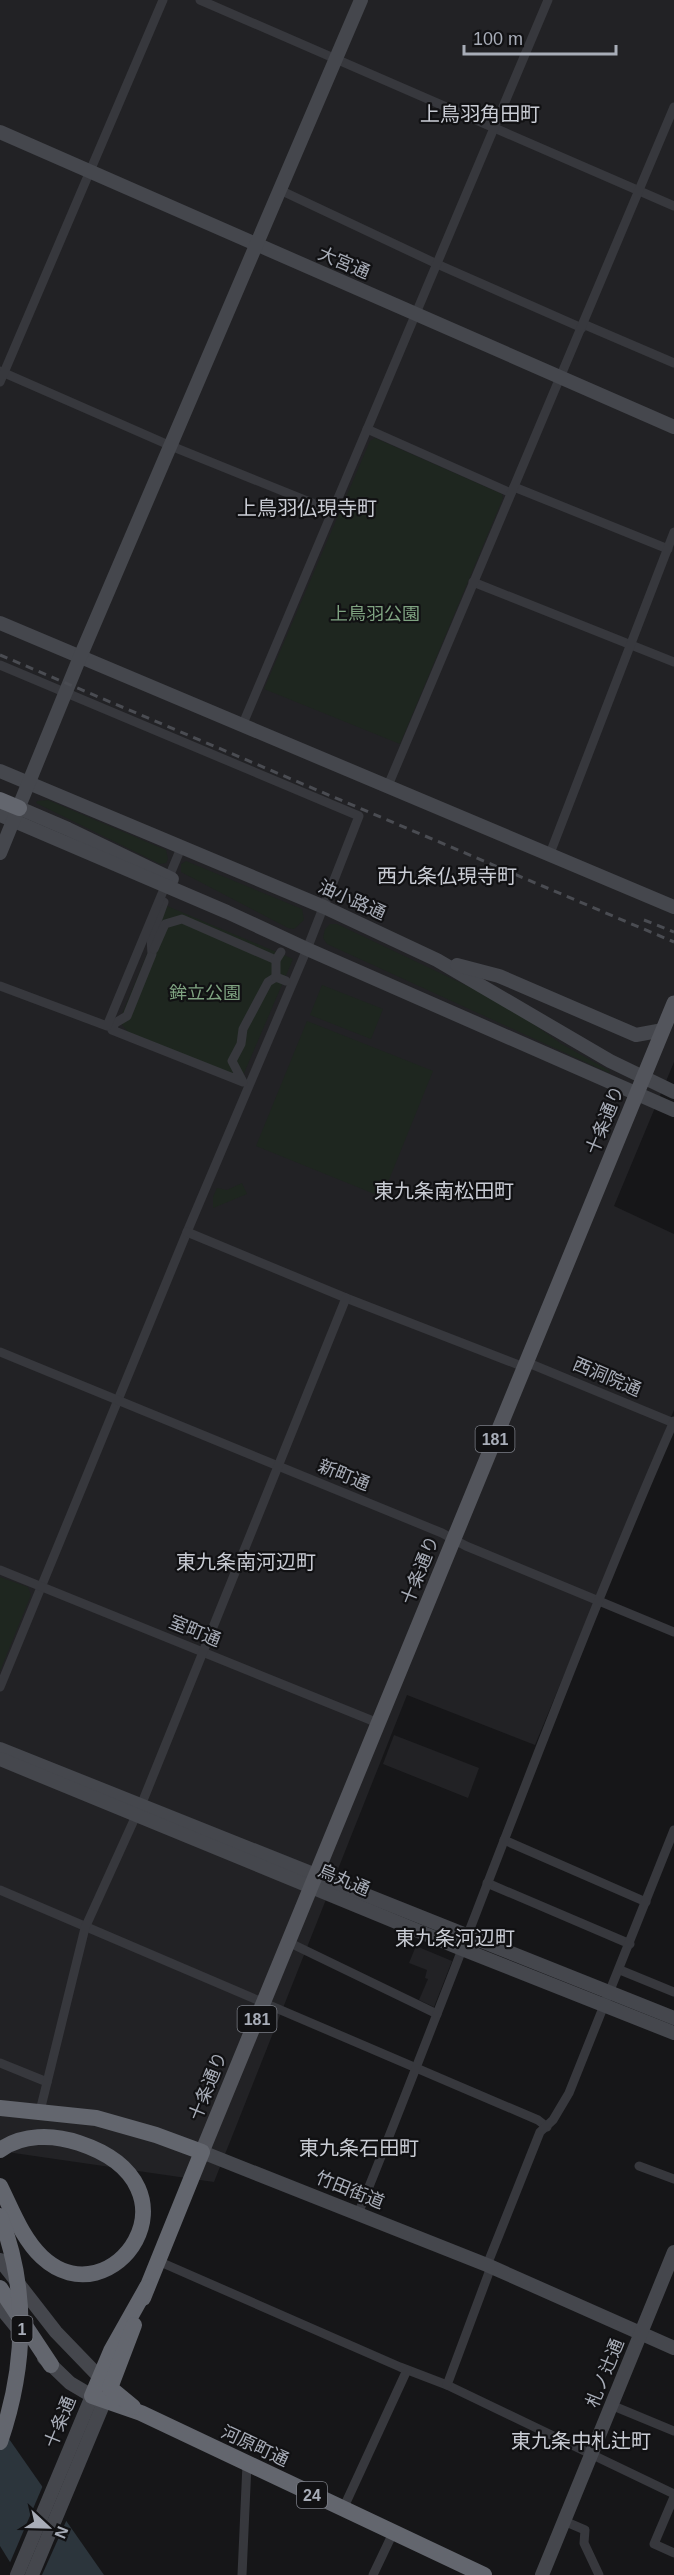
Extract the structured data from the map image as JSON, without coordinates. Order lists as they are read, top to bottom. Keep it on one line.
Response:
{"streets":{"highway":["竹田街道","1","十条通","河原町通","24"],"main road":["十条通り","181"],"street":["大宮通","油小路通","西洞院通","新町通","室町通","烏丸通","札ノ辻通"]},"crossings":[["油小路通","十条通り"],["十条通り","西洞院通"],["十条通り","新町通"],["十条通り","室町通"],["十条通り","烏丸通"],["十条通り","竹田街道"],["十条通り","十条通"],["竹田街道","札ノ辻通"],["竹田街道","十条通"],["十条通","河原町通"]],"districts":["上鳥羽角田町","上鳥羽仏現寺町","西九条仏現寺町","東九条南松田町","東九条南河辺町","東九条河辺町","東九条石田町","東九条中札辻町"],"parks":["上鳥羽公園","鉾立公園"],"scale_bar":"100 m","north":"right"}
